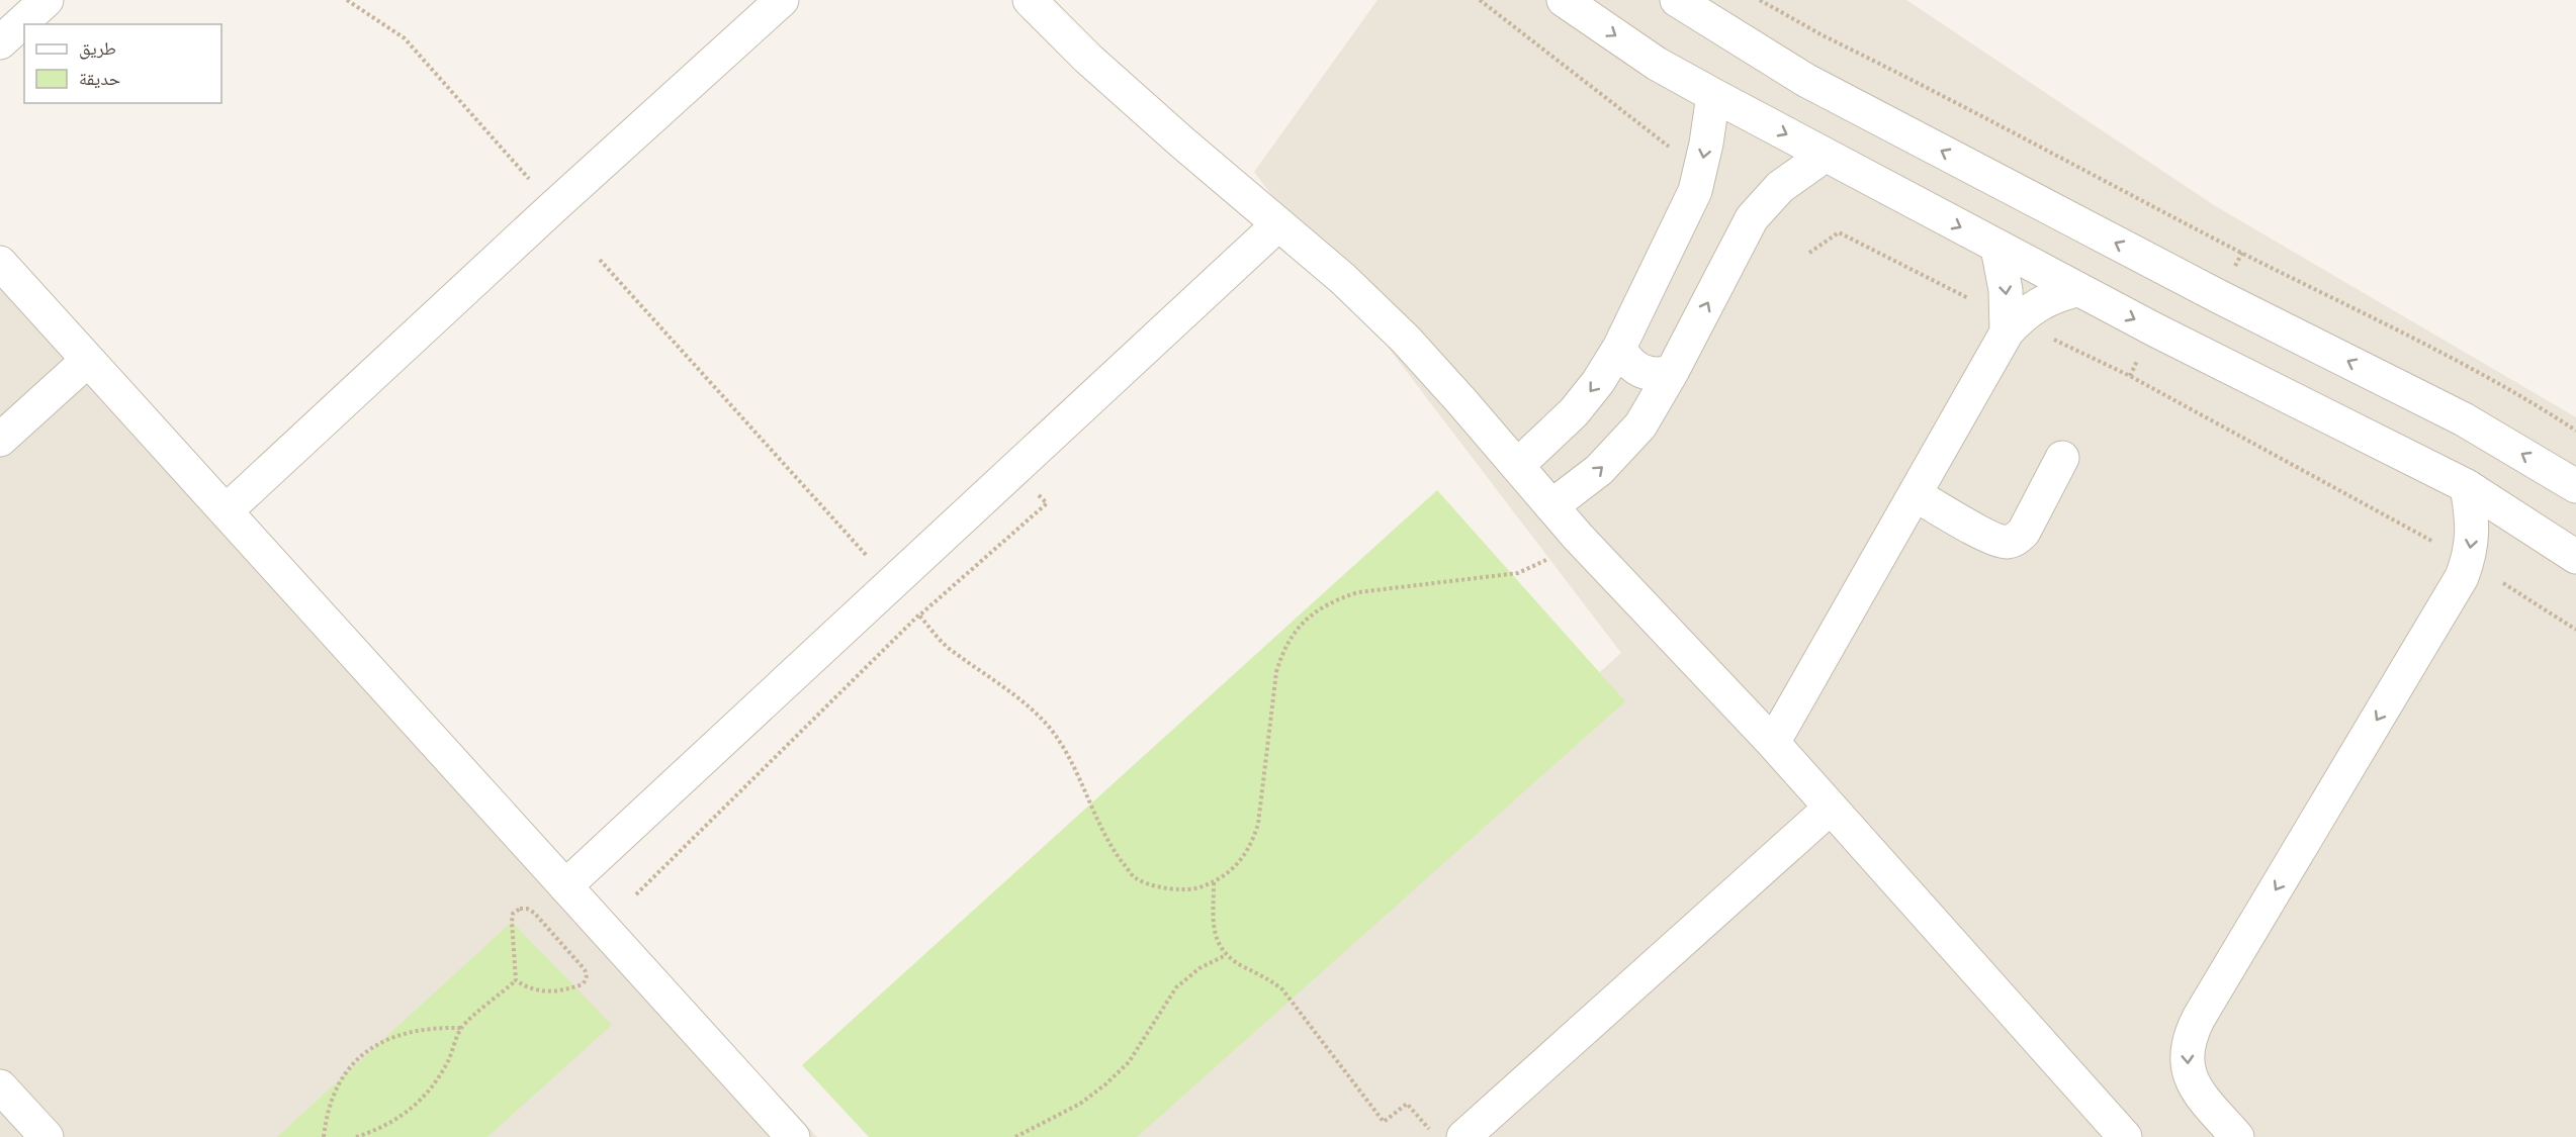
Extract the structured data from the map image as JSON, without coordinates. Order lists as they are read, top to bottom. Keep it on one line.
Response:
{"legend":["طريق","حديقة"]}
